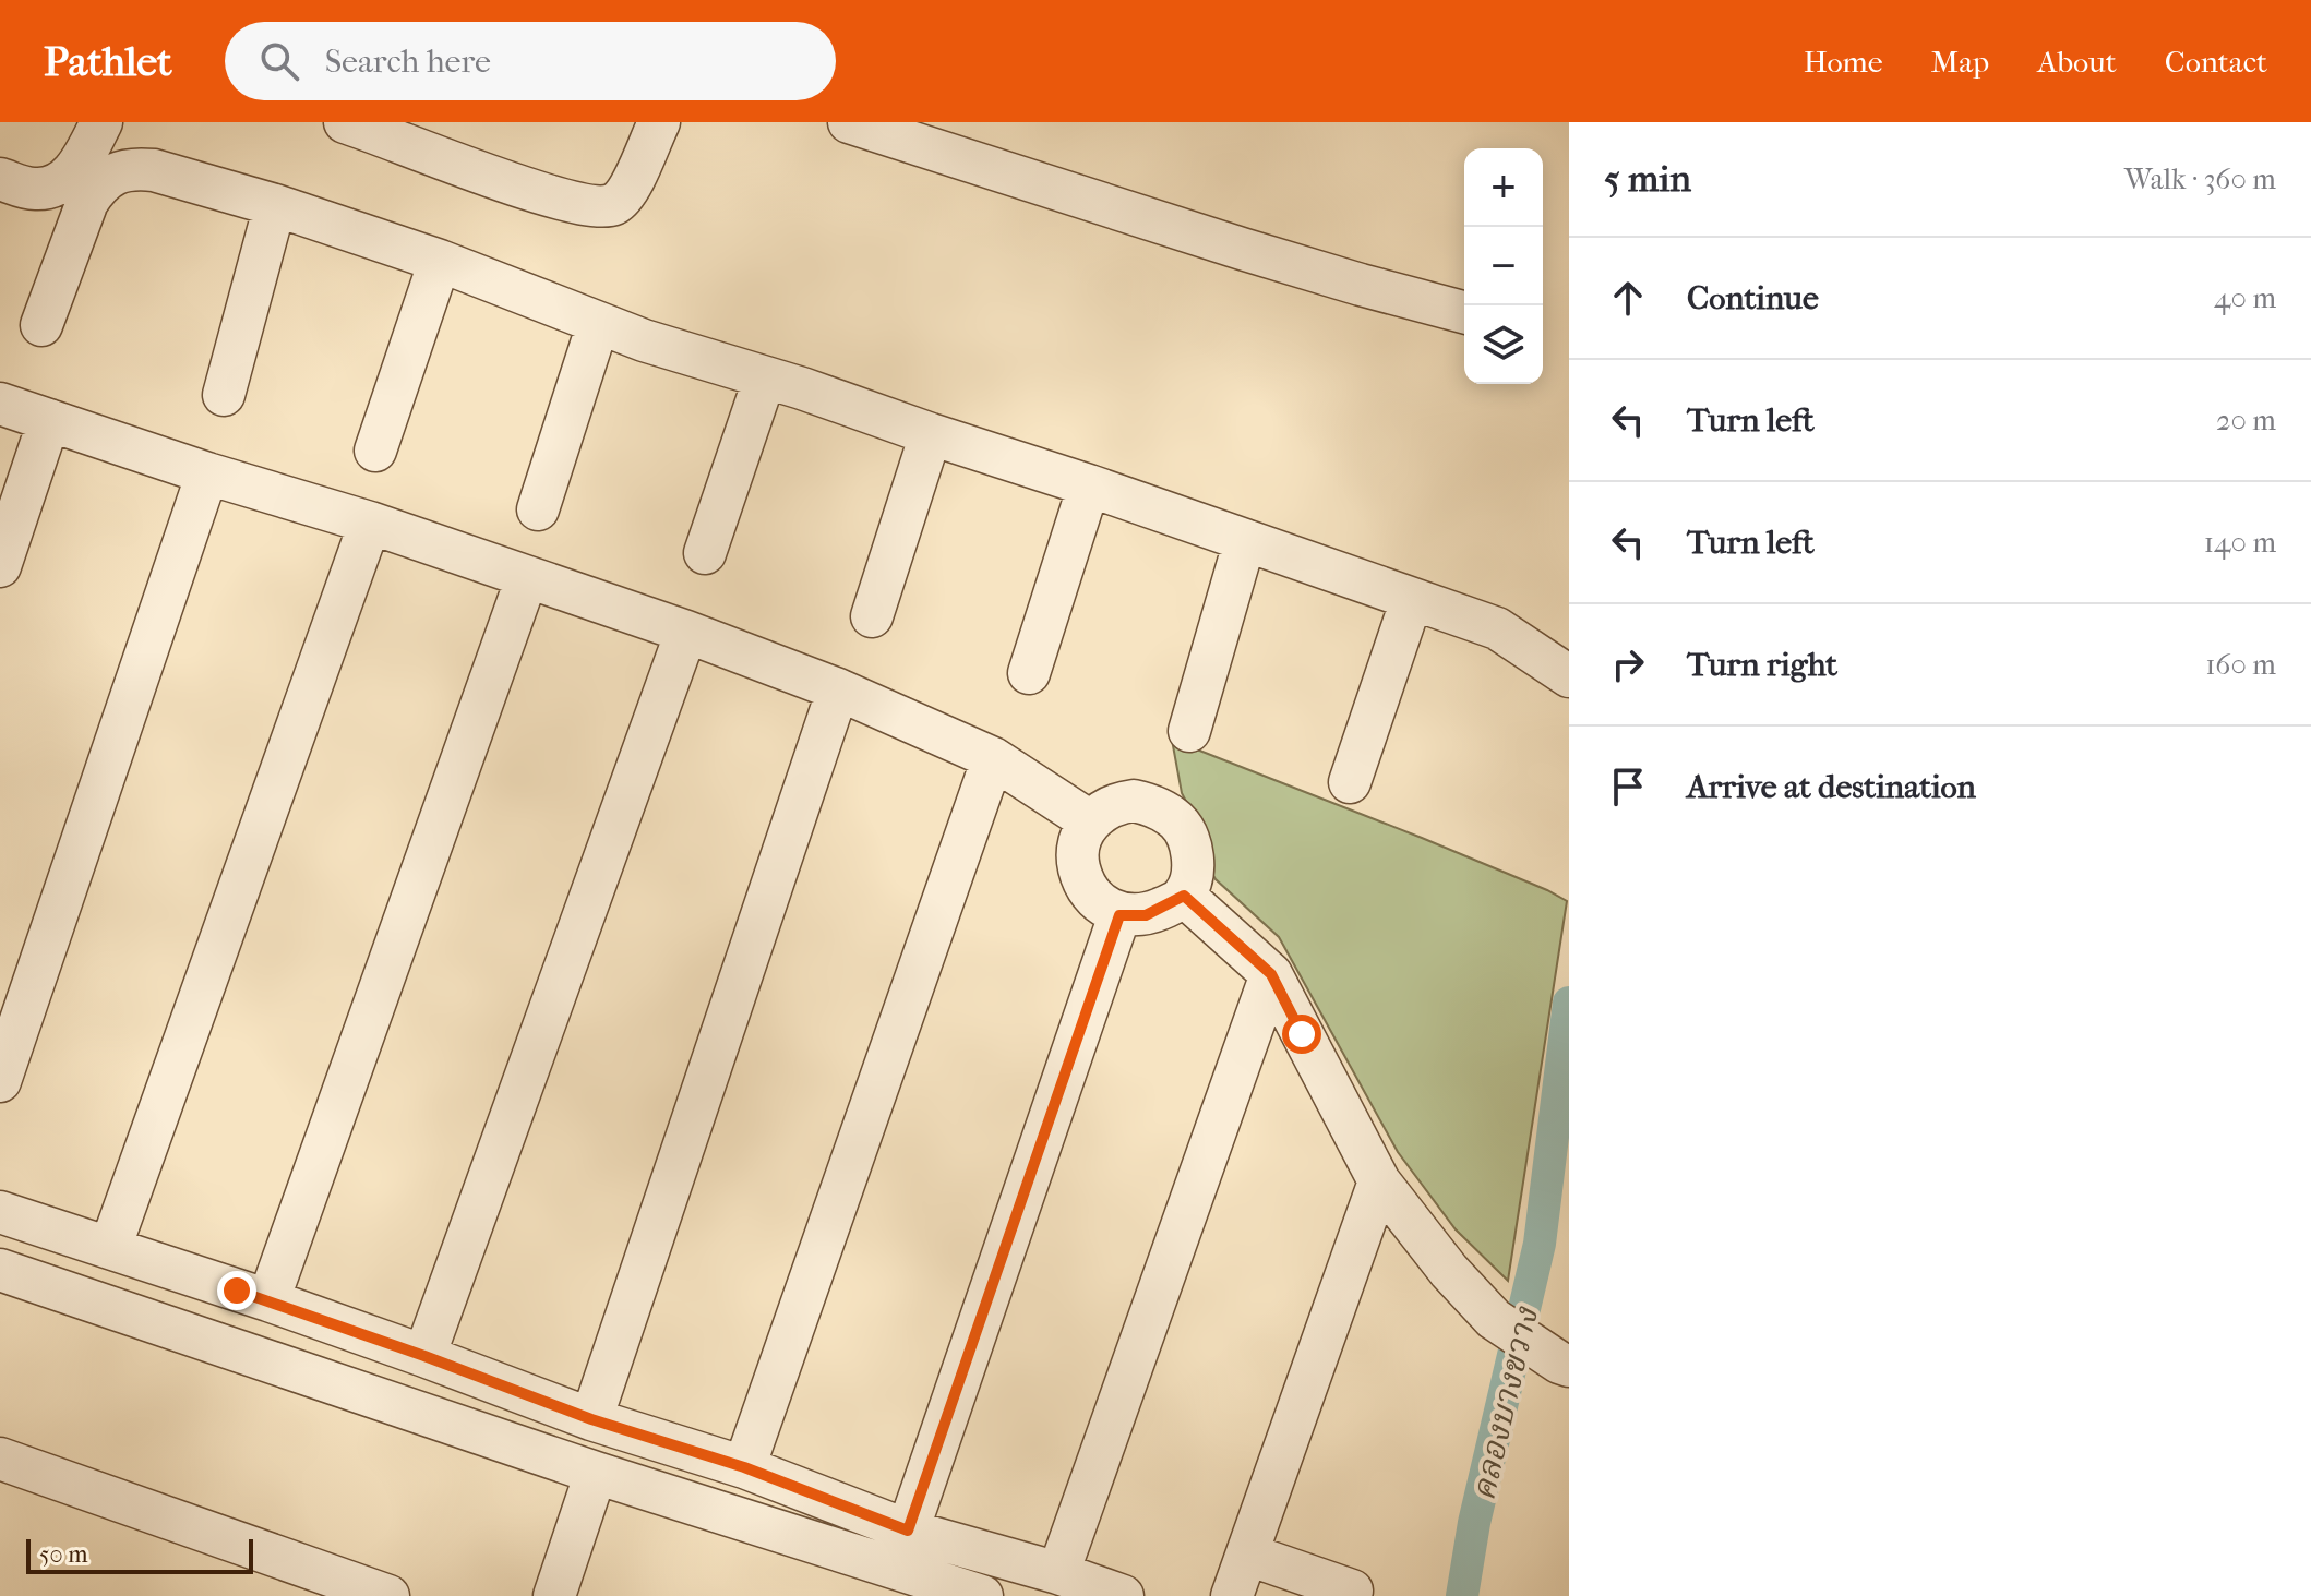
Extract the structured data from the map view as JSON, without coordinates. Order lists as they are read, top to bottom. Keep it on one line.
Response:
{"water":["คลองบางขวาง"],"scale_bar":"50 m","page":{"header":"Pathlet","search":"Search here","nav":["Home","Map","About","Contact"],"heading":["5 min","Walk · 360 m"],"map_buttons":["+","−"],"list":[["Continue","40 m"],["Turn left","20 m"],["Turn left","140 m"],["Turn right","160 m"],"Arrive at destination"],"scale":"50 m"}}
